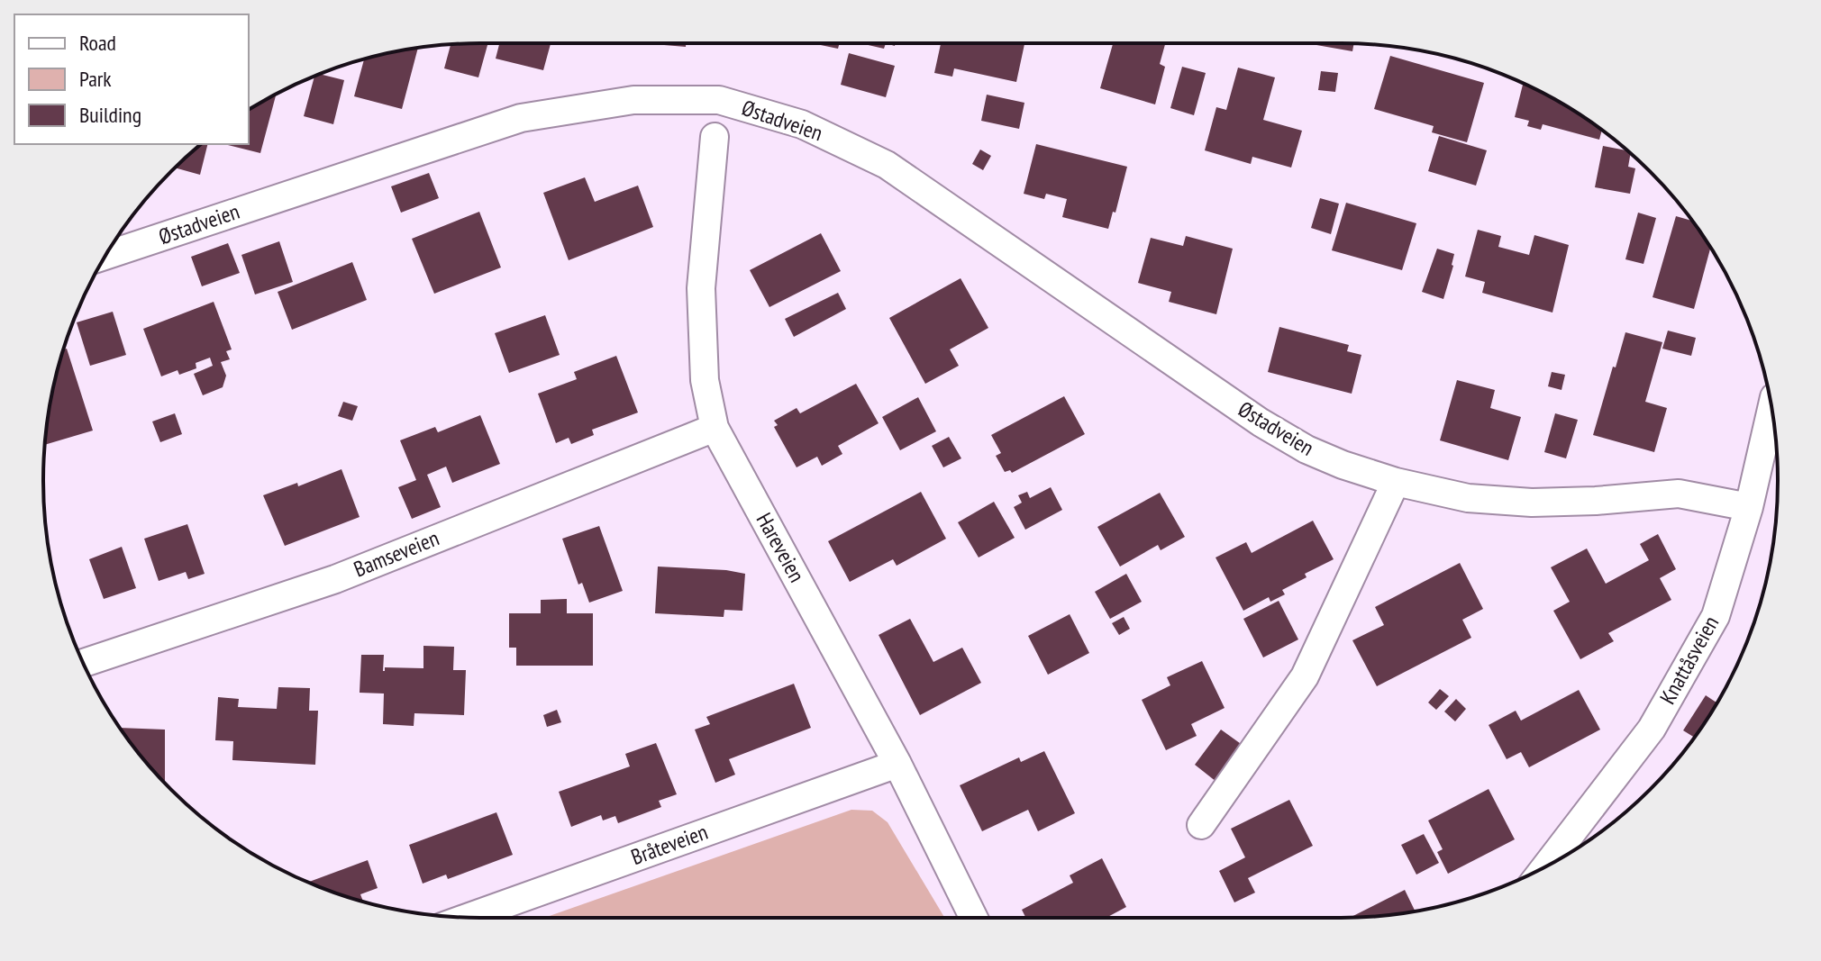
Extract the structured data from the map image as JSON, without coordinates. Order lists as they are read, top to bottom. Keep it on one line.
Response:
{"streets":{"street":["Østadveien","Hareveien","Bamseveien","Knattåsveien","Bråteveien"]},"crossings":[["Østadveien","Knattåsveien"],["Hareveien","Bamseveien"],["Hareveien","Bråteveien"]],"legend":["Road","Park","Building"]}
